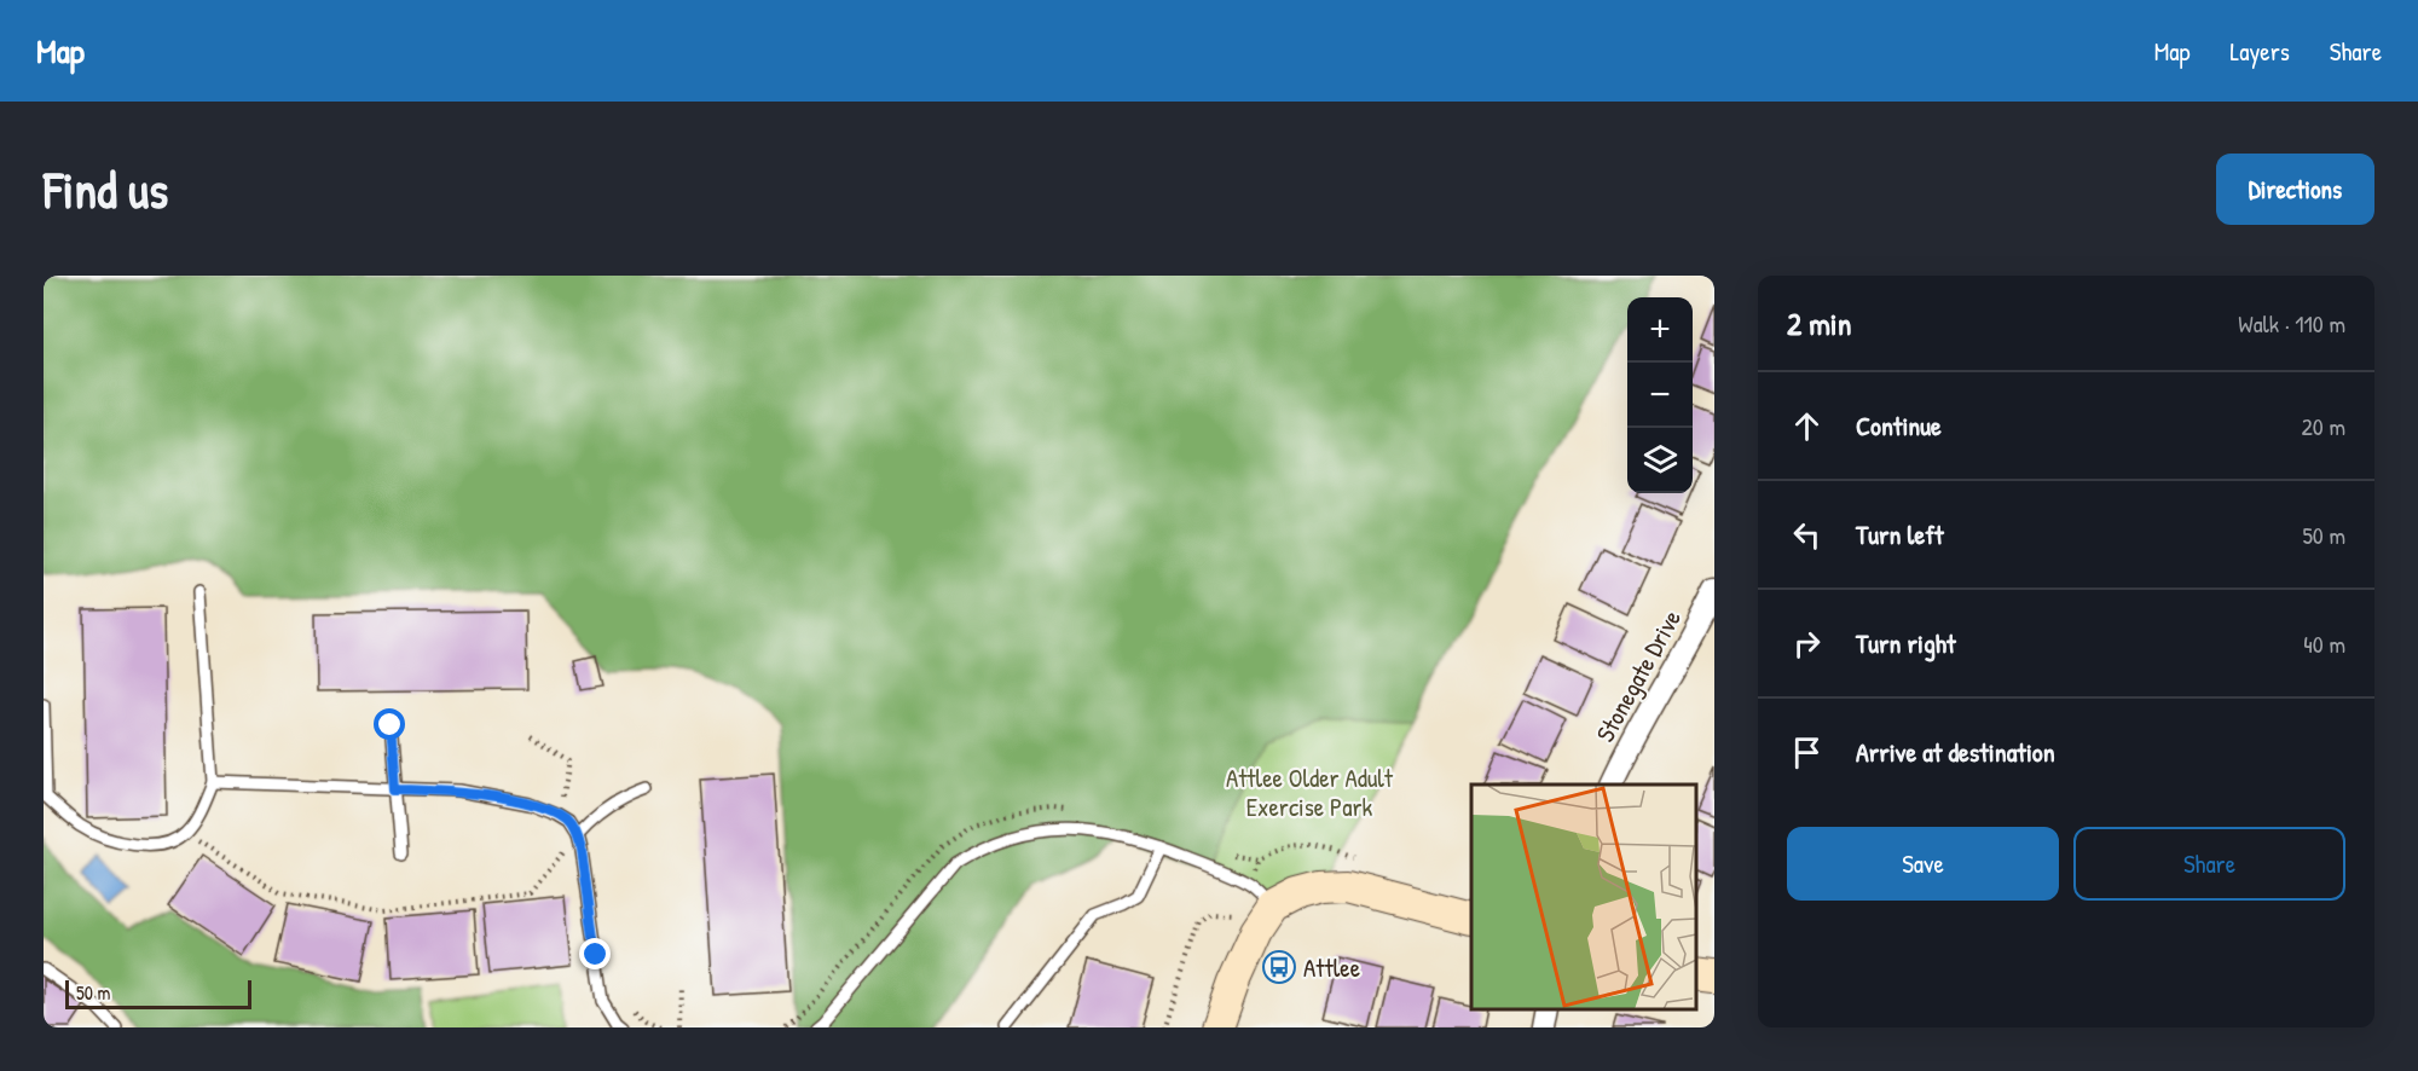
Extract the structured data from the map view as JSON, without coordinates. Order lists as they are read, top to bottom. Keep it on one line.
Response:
{"streets":{"street":["Stonegate Drive"]},"parks":["Attlee Older Adult Exercise Park"],"places":{"bus stop":["Attlee"]},"scale_bar":"50 m","page":{"header":"Map","nav":["Map","Layers","Share"],"buttons":["Directions",["Save","Share"]],"title":"Find us","heading":["2 min","Walk · 110 m"],"map_buttons":["+","−"],"list":[["Continue","20 m"],["Turn left","50 m"],["Turn right","40 m"],"Arrive at destination"],"scale":"50 m"}}
